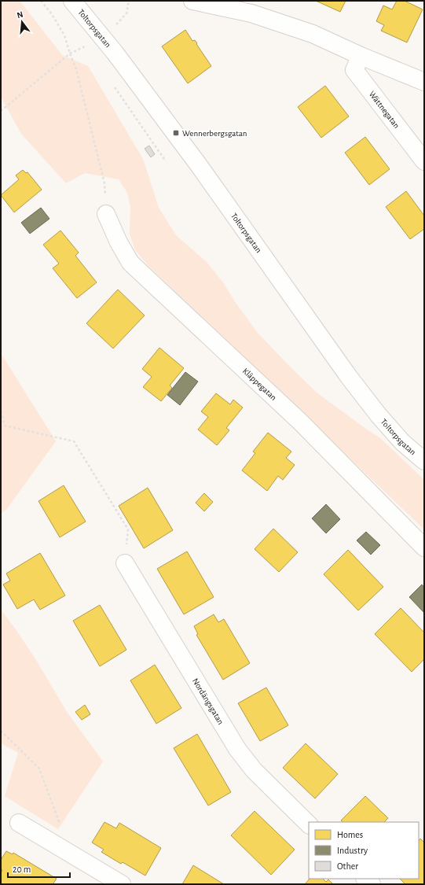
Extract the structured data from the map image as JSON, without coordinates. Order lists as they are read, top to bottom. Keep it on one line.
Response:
{"streets":{"street":["Toltorpsgatan","Wättnegatan","Kläppegatan","Nordängsgatan"]},"places":{"transit":["Wennerbergsgatan"]},"legend":["Homes","Industry","Other"],"scale_bar":"20 m","north":"top"}
